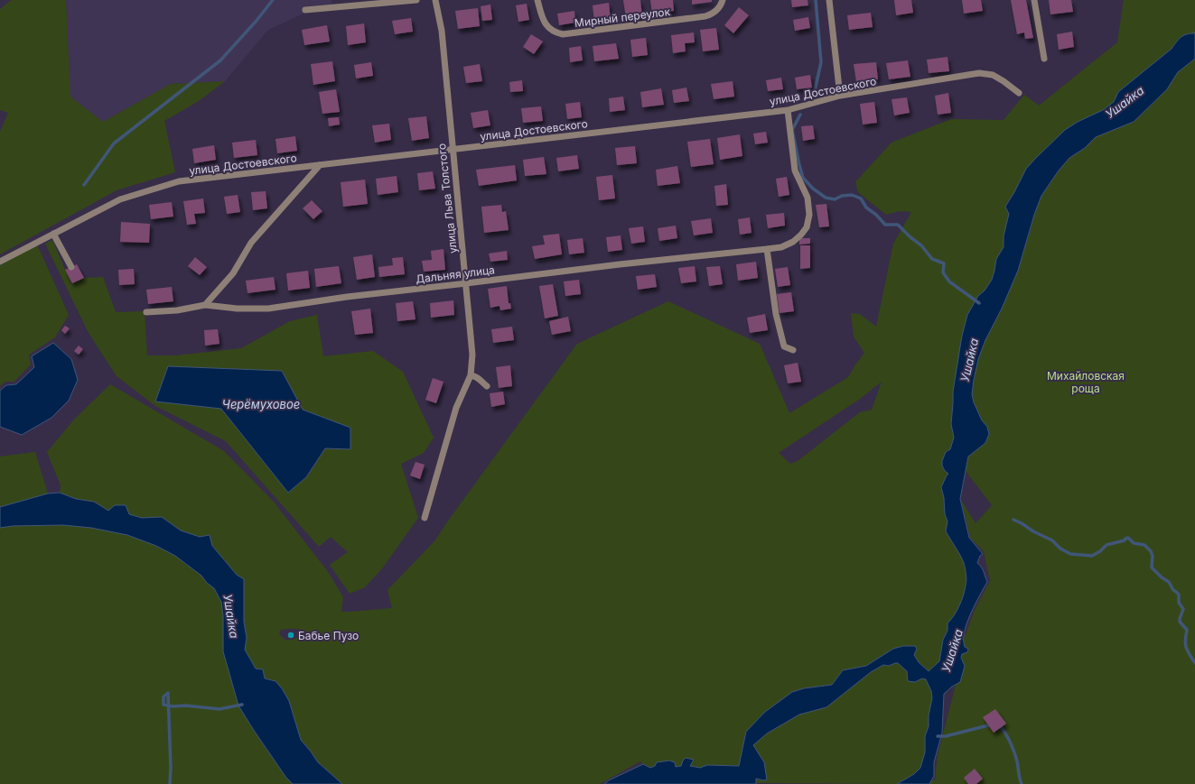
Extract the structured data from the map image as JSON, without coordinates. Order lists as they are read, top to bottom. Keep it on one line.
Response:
{"streets":{"street":["Мирный переулок","улица Достоевского","улица Льва Толстого","Дальняя улица"]},"crossings":[["улица Достоевского","улица Льва Толстого"],["улица Достоевского","Дальняя улица"],["улица Льва Толстого","Дальняя улица"]],"water":["Ушайка","Черёмуховое"],"parks":["Михайловская роща"],"places":["Бабье Пузо"]}
